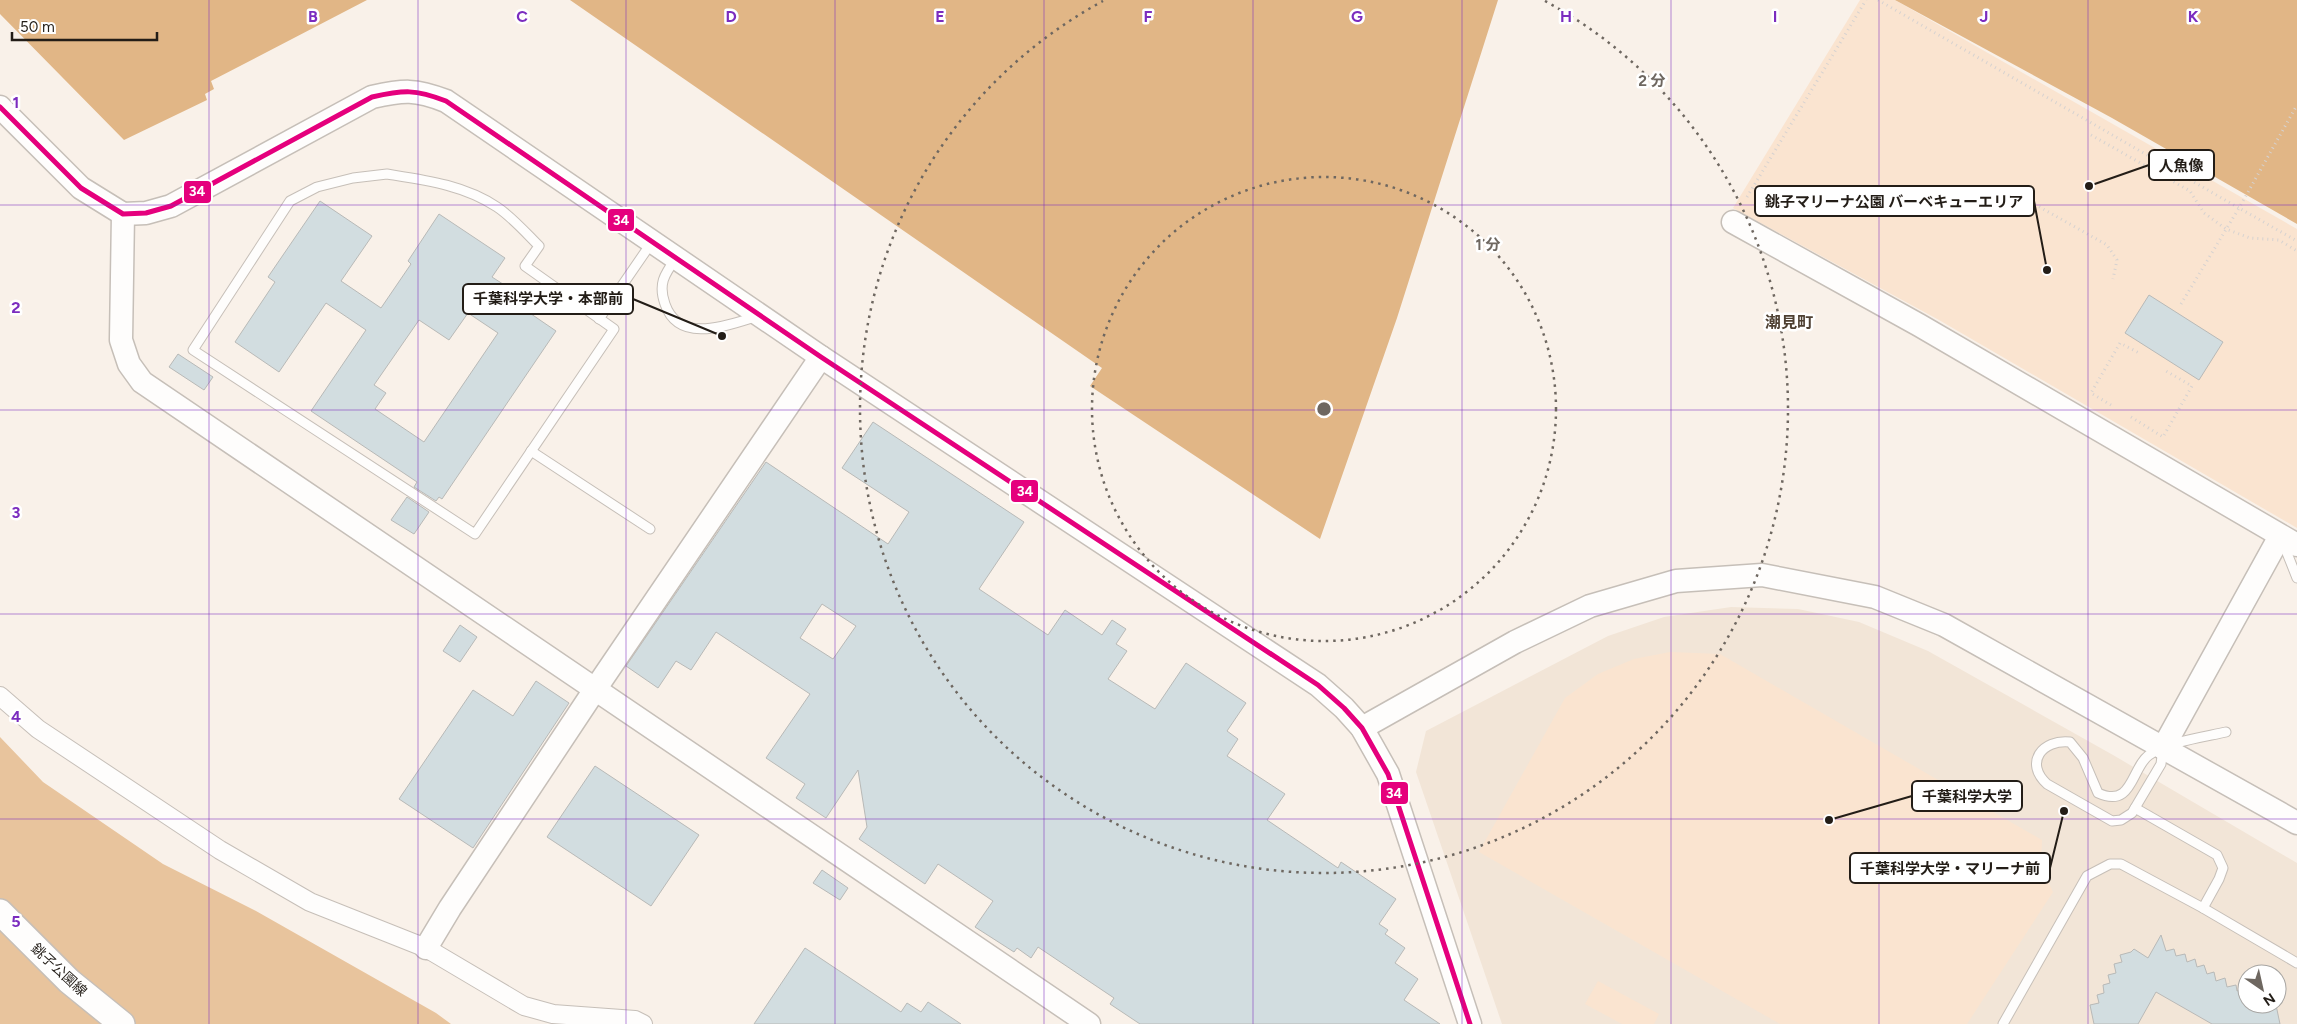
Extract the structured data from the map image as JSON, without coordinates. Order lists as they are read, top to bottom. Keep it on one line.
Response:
{"streets":{"main road":["銚子公園線"]},"districts":["潮見町"],"places":["人魚像","銚子マリーナ公園 バーベキューエリア","千葉科学大学・本部前","千葉科学大学・マリーナ前","千葉科学大学"],"lines":["transit line 34"],"scale_bar":"50 m","north":"bottom right","grid":{"columns":["B","C","D","E","F","G","H","I","J","K"],"rows":["1","2","3","4","5"]},"rings":["2 分","1 分"]}
